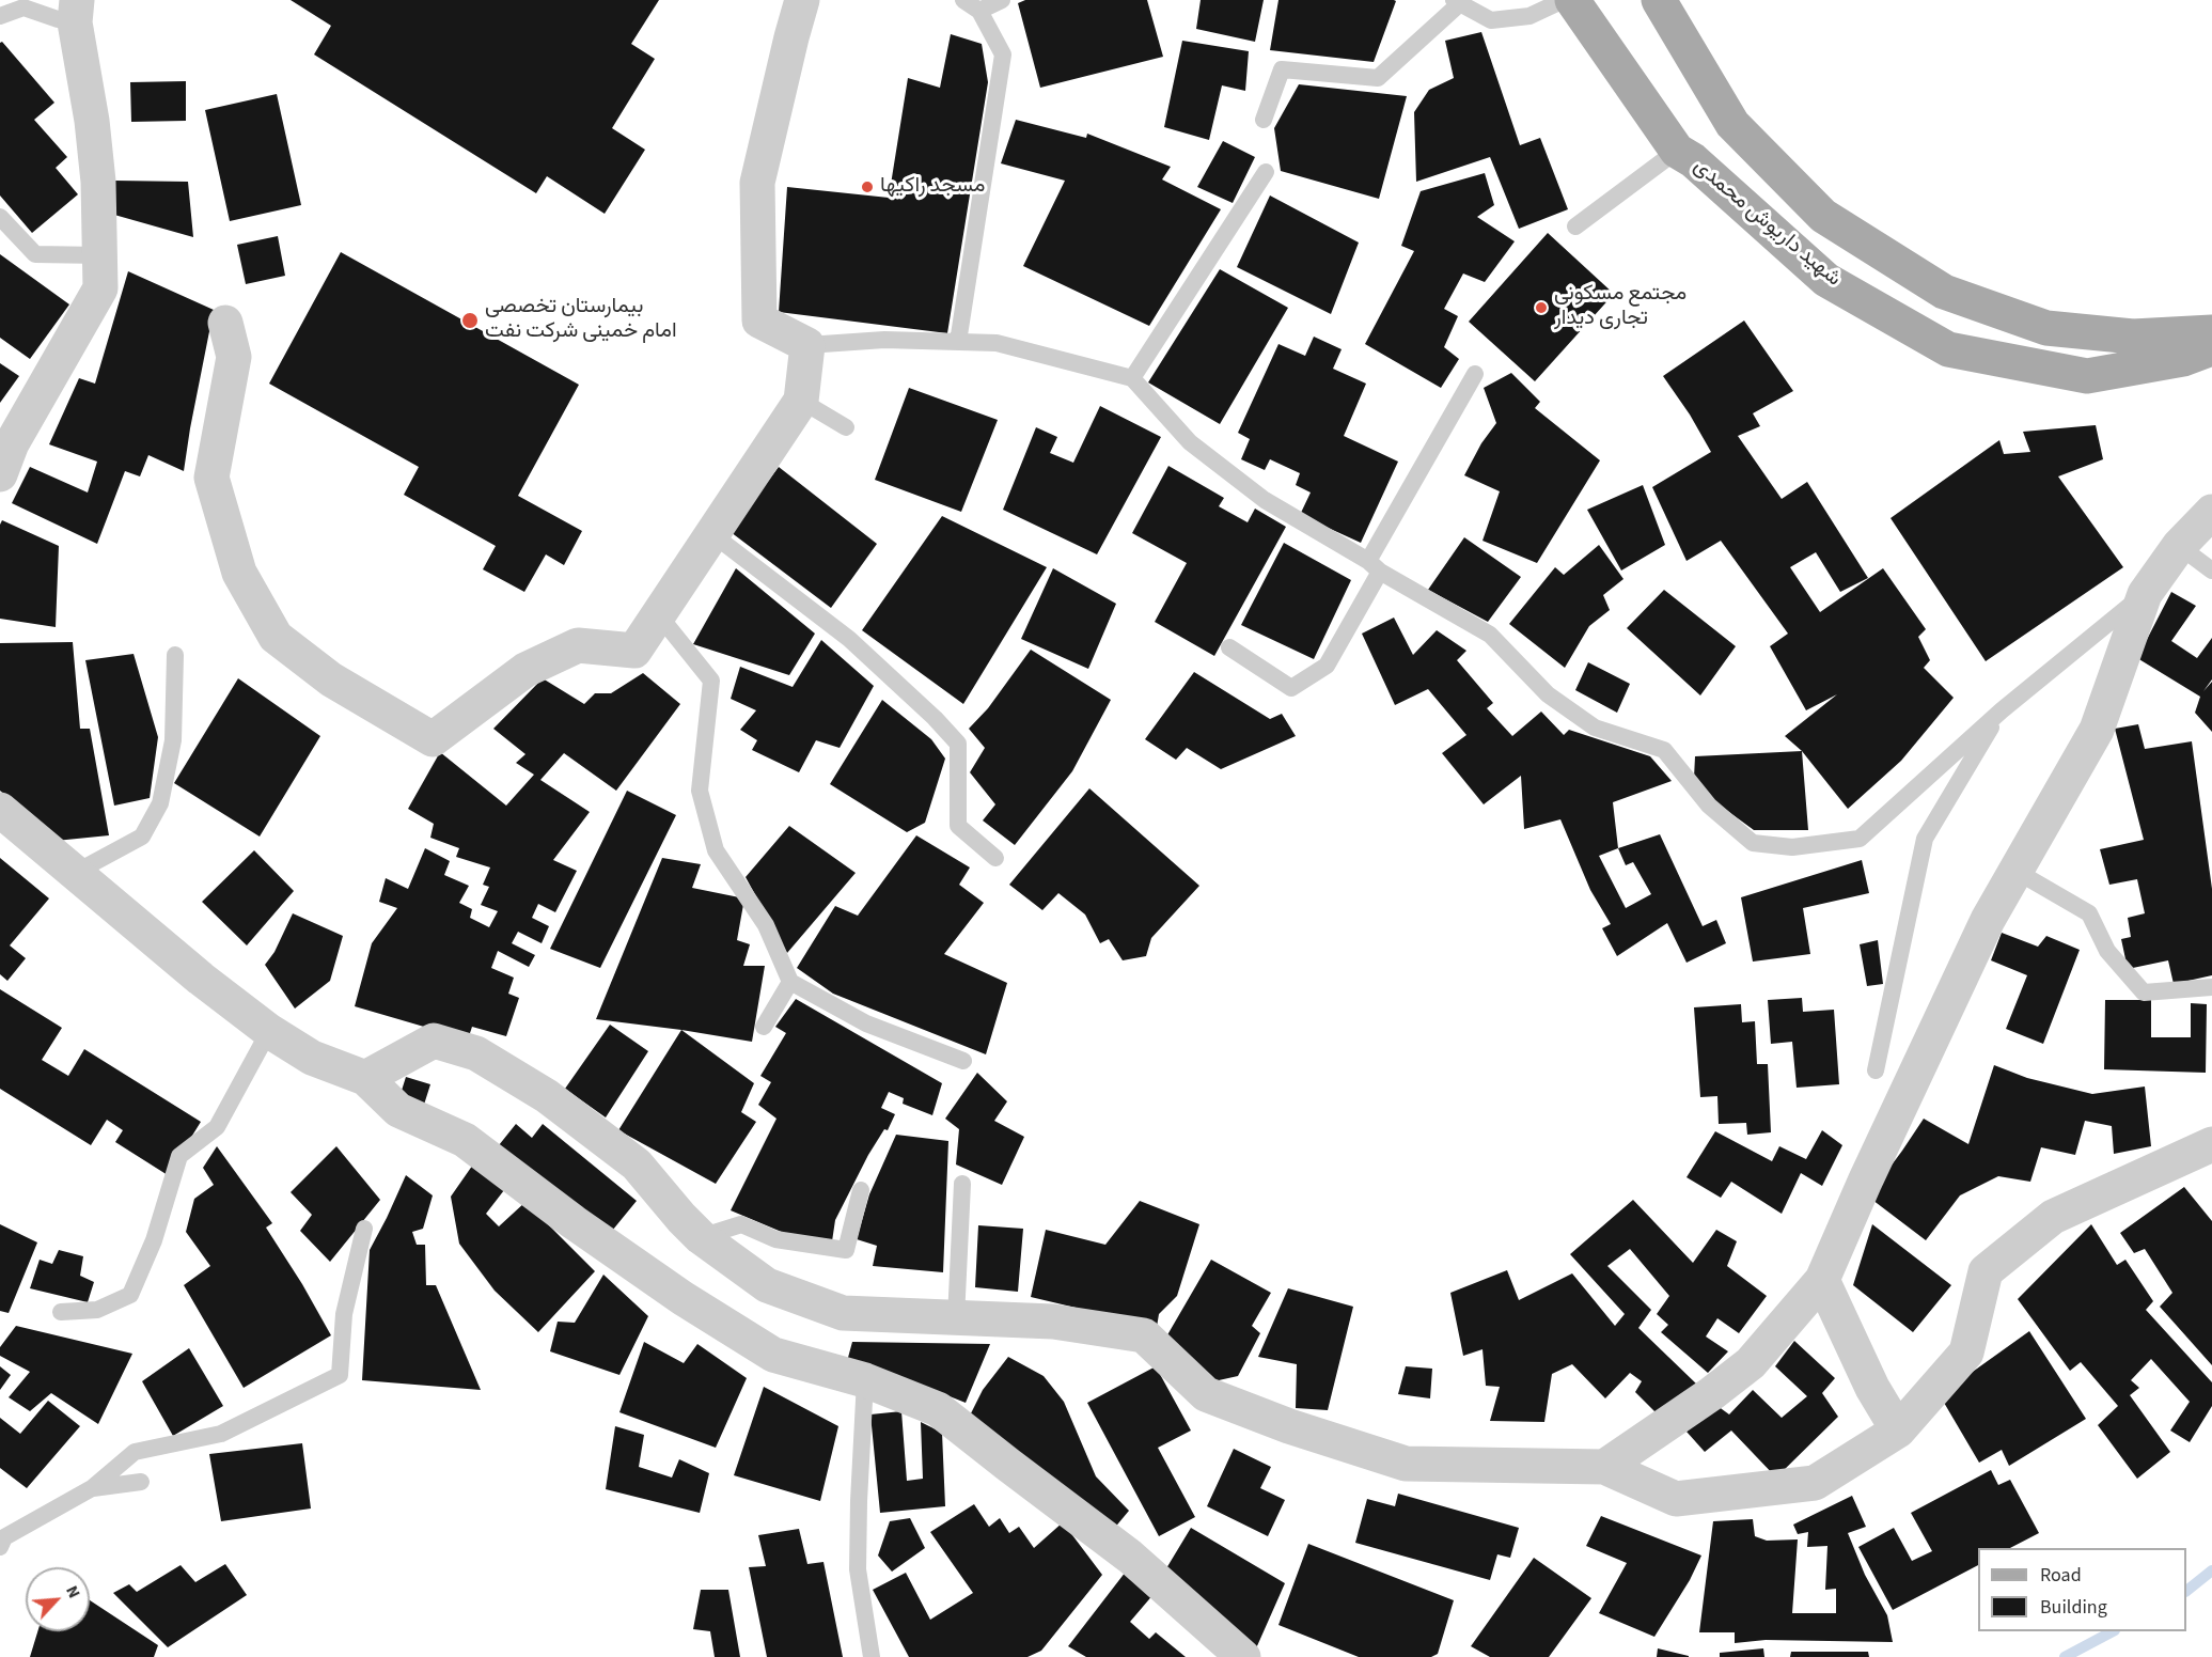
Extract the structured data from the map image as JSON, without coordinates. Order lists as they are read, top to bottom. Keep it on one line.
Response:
{"streets":{"main road":["شهید داریوش محمدی"]},"places":["مسجد راکیها","مجتمع مسکونی تجاری دیدار","بیمارستان تخصصی امام خمینی شرکت نفت"],"legend":["Road","Building"],"north":"top right"}
